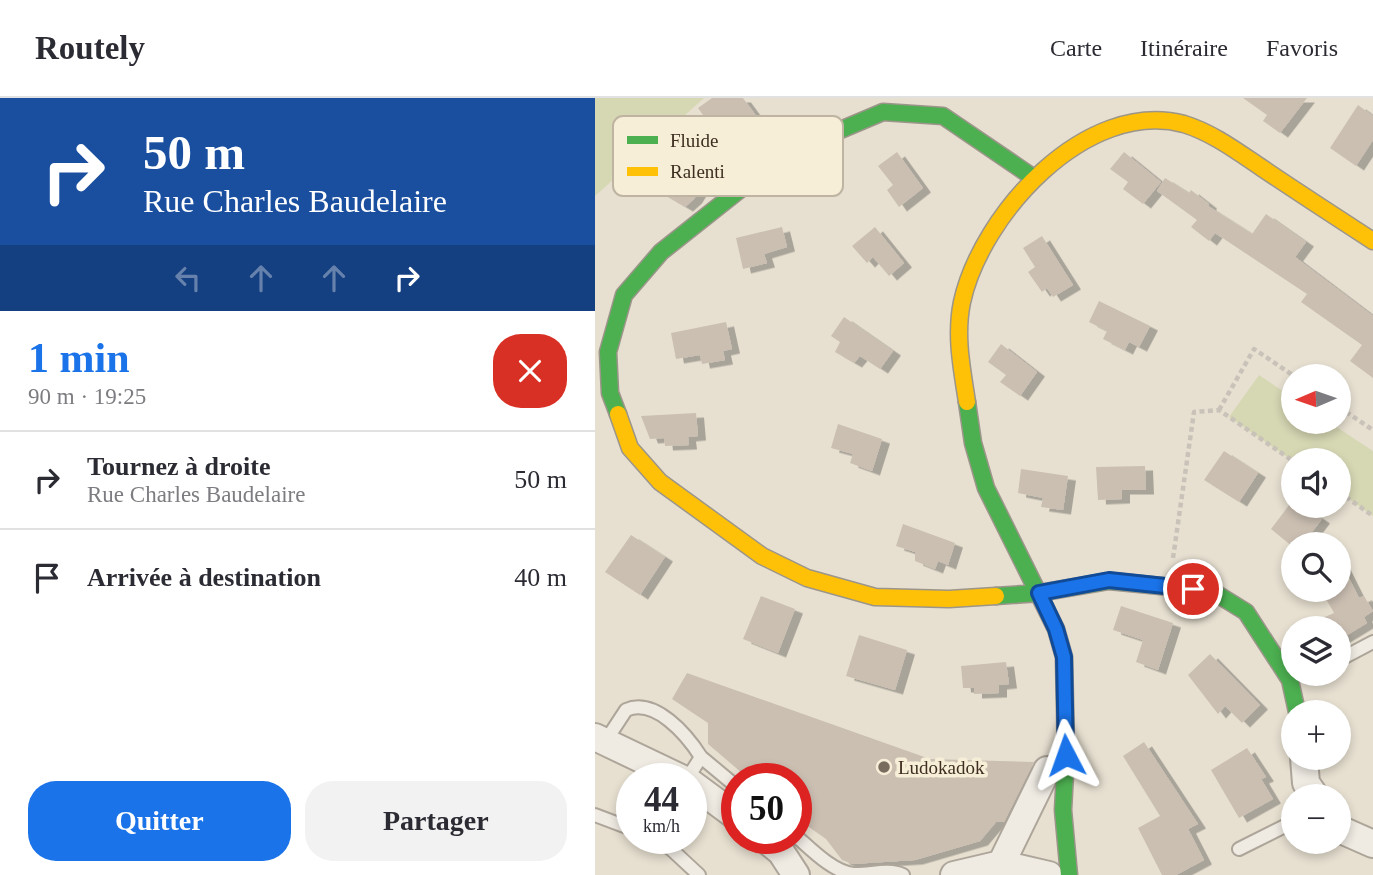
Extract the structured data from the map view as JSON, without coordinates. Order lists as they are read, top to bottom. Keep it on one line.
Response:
{"places":["Ludokadok"],"legend":["Fluide","Ralenti"],"north":"left","page":{"header":"Routely","nav":["Carte","Itinéraire","Favoris"],"turn":["50 m","Rue Charles Baudelaire"],"heading":["1 min","90 m · 19:25"],"map_buttons":["+","−"],"list":[{"name":"Tournez à droite","note":"Rue Charles Baudelaire","value":"50 m"},{"name":"Arrivée à destination","value":"40 m"}],"speed":"44 km/h","limit":"50","buttons":["Quitter","Partager"]}}
